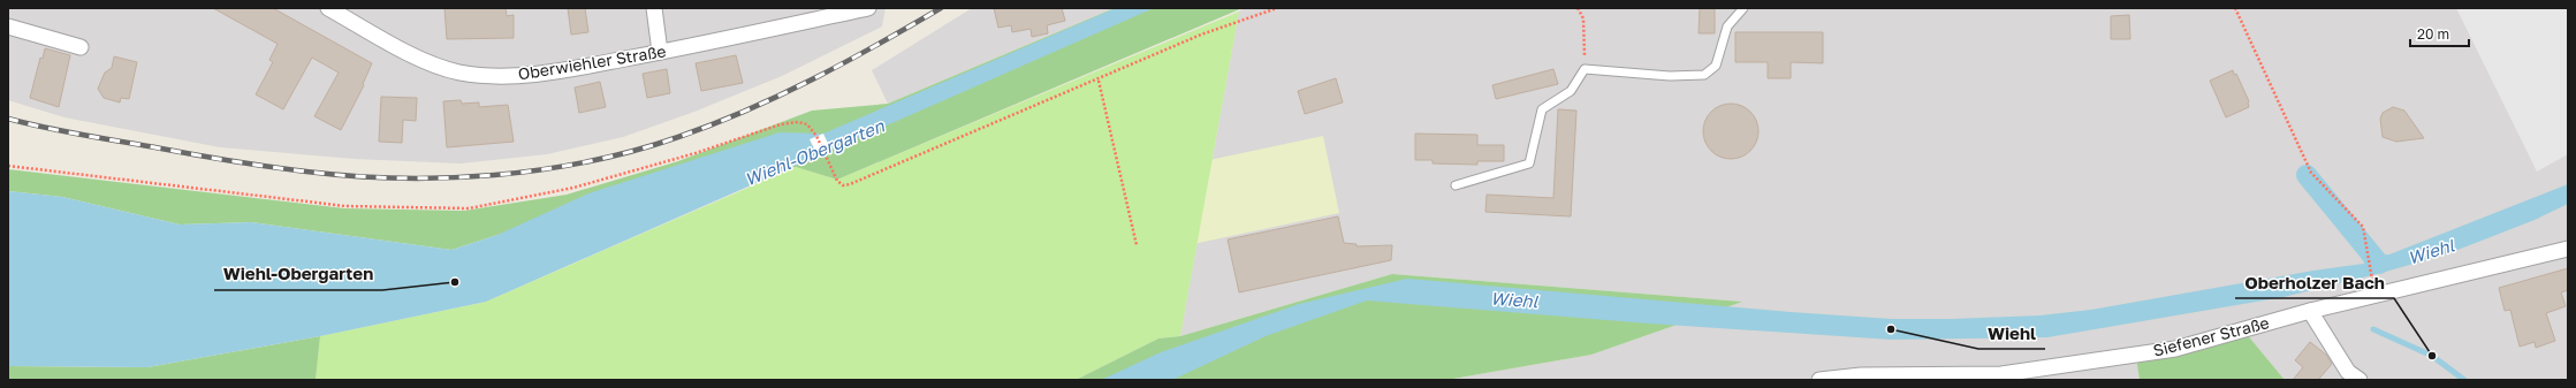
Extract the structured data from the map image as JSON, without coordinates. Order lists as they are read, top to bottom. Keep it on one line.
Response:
{"streets":{"street":["Oberwiehler Straße","Siefener Straße"]},"water":["Wiehl-Obergarten","Wiehl"],"places":["Wiehl-Obergarten","Wiehl","Oberholzer Bach"],"scale_bar":"20 m"}
